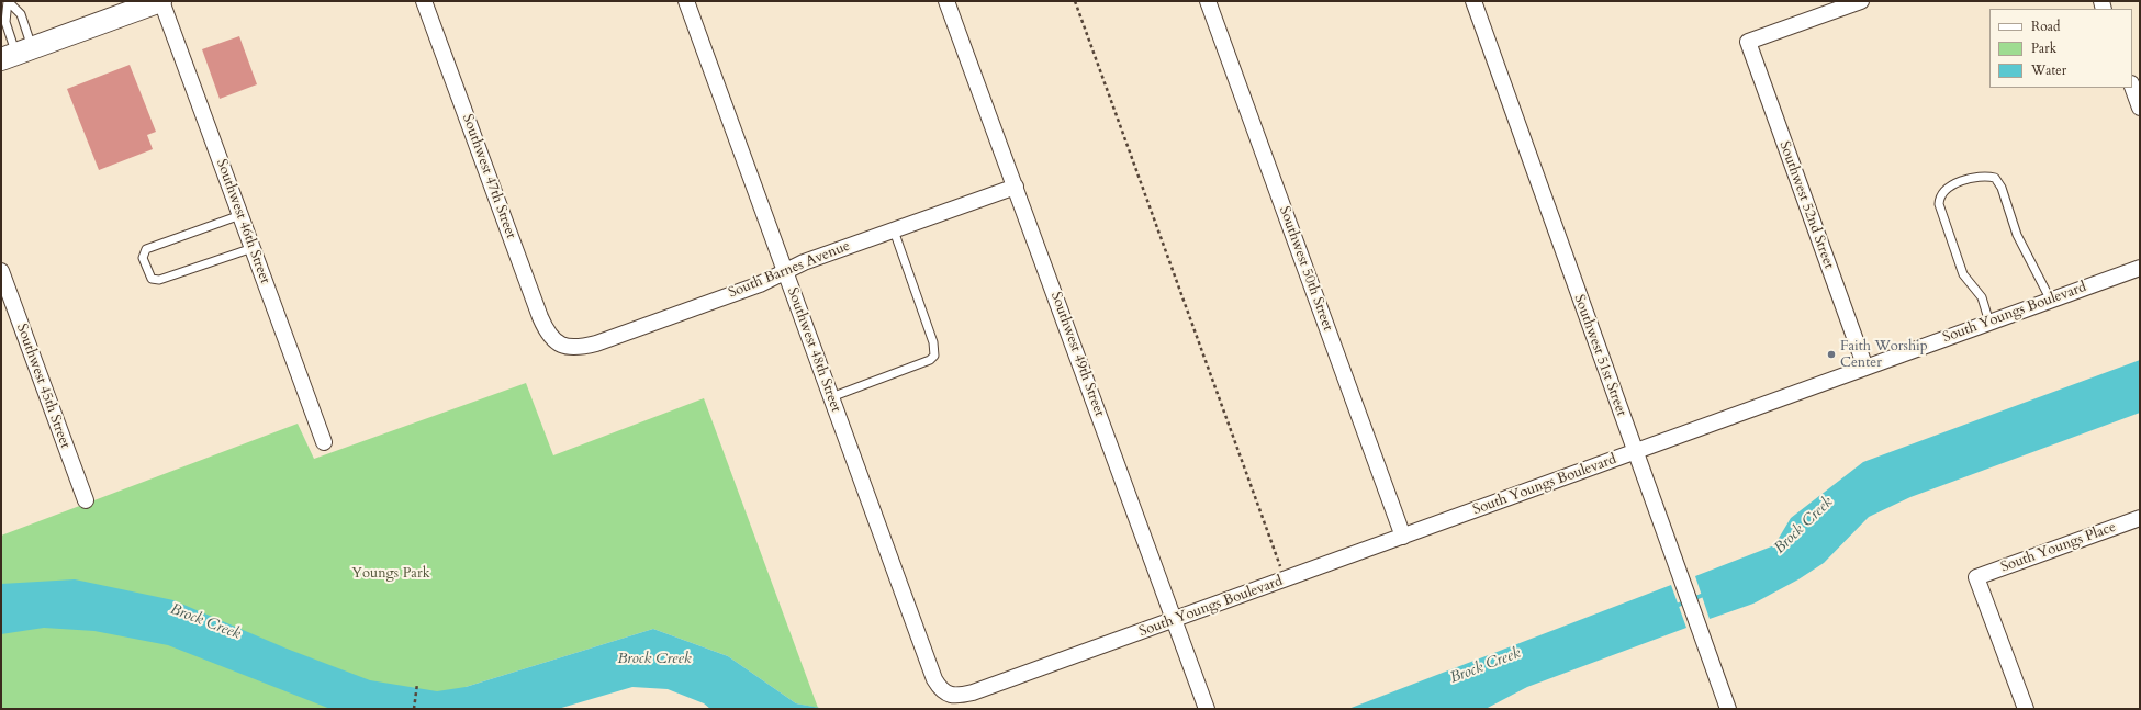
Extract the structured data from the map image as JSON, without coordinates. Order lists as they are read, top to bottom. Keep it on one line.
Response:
{"streets":{"street":["Southwest 47th Street","Southwest 52nd Street","Southwest 46th Street","Southwest 50th Street","South Barnes Avenue","South Youngs Boulevard","Southwest 48th Street","Southwest 49th Street","Southwest 51st Street","Southwest 45th Street","South Youngs Place"]},"crossings":[["Southwest 47th Street","South Barnes Avenue"],["Southwest 52nd Street","South Youngs Boulevard"],["Southwest 50th Street","South Youngs Boulevard"],["South Barnes Avenue","Southwest 48th Street"],["South Barnes Avenue","Southwest 49th Street"],["South Youngs Boulevard","Southwest 48th Street"],["South Youngs Boulevard","Southwest 49th Street"],["South Youngs Boulevard","Southwest 51st Street"]],"water":["Brock Creek"],"parks":["Youngs Park"],"places":["Faith Worship Center"],"legend":["Road","Park","Water"]}
